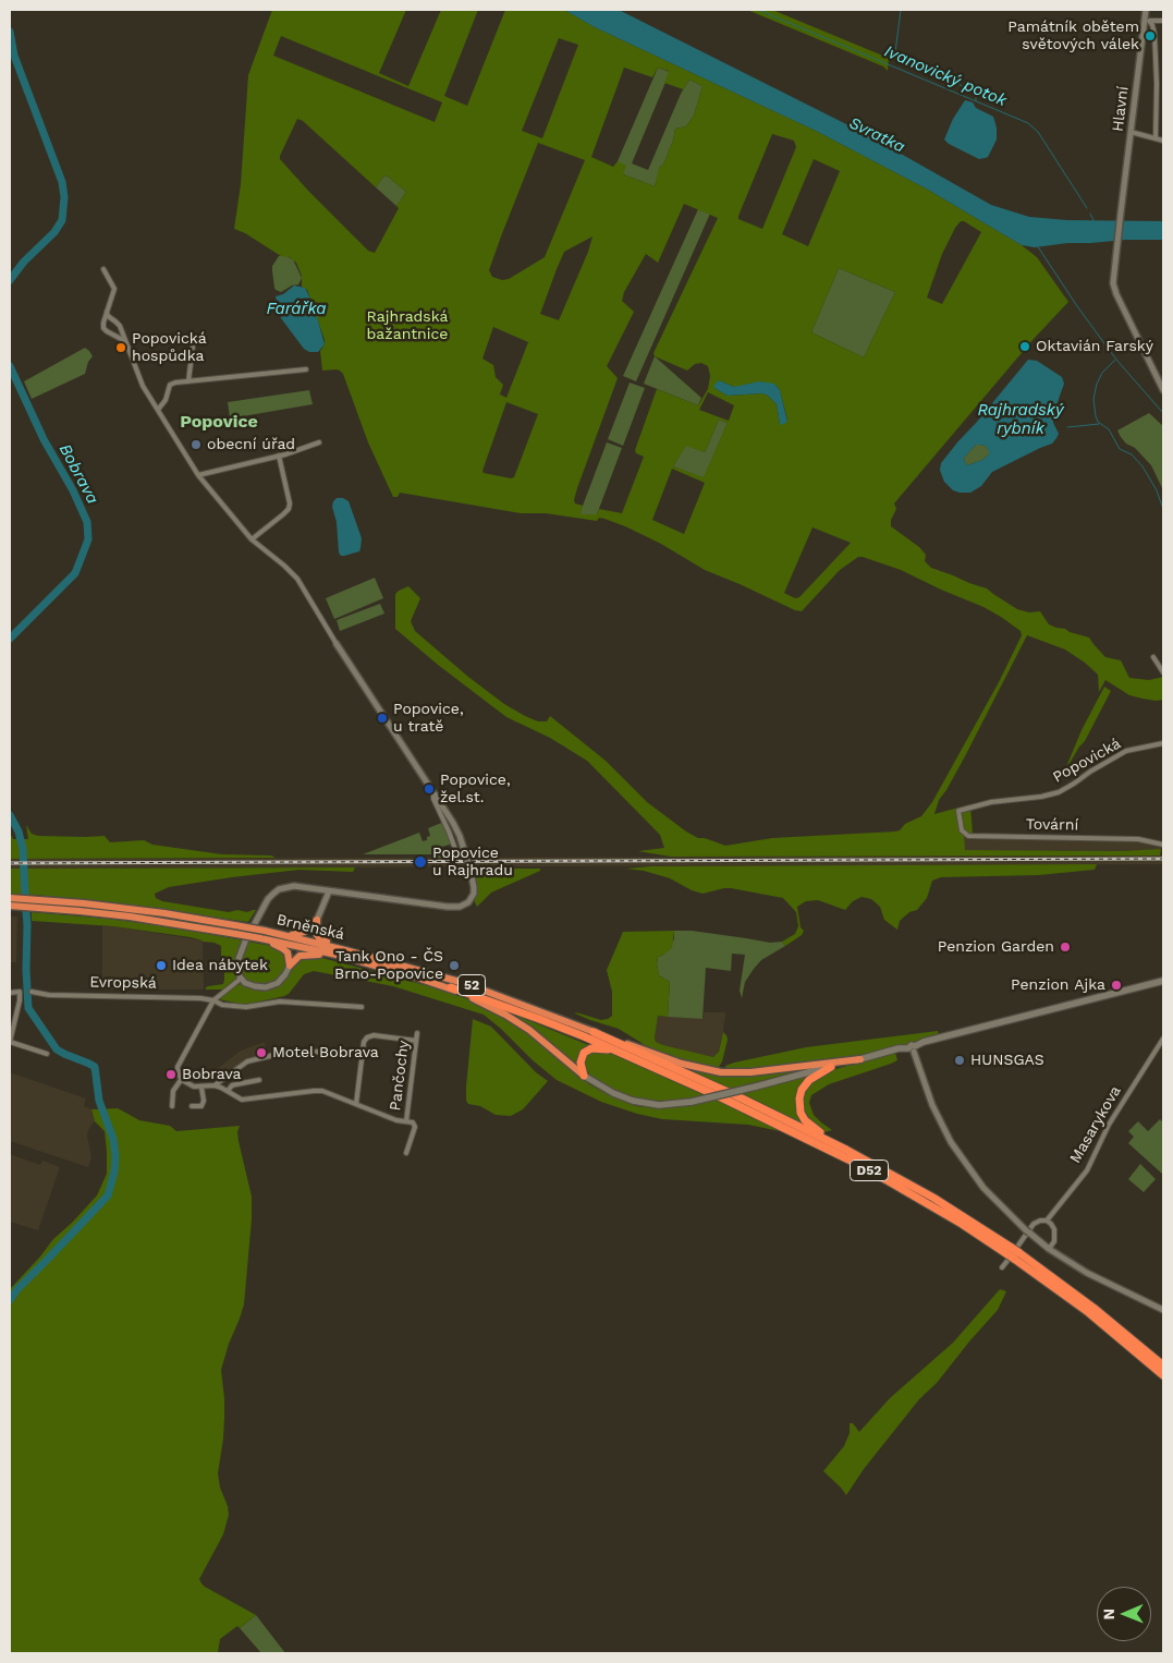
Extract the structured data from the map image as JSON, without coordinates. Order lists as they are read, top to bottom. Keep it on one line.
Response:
{"streets":{"highway":["Brněnská","52","D52"],"street":["Hlavní","Popovická","Tovární","Evropská","Pančochy","Masarykova"]},"crossings":[["Popovická","Tovární"],["Brněnská","D52"]],"districts":["Popovice"],"water":["Ivanovický potok","Svratka","Farářka","Rajhradský rybník","Bobrava"],"parks":["Rajhradská bažantnice"],"places":["Památník obětem světových válek","Oktavián Farský","Popovická hospůdka","obecní úřad","Popovice, u tratě","Popovice, žel.st.","Popovice u Rajhradu","Penzion Garden","Idea nábytek","Tank Ono - ČS Brno-Popovice","Penzion Ajka","Motel Bobrava","HUNSGAS","Bobrava"],"north":"left"}
